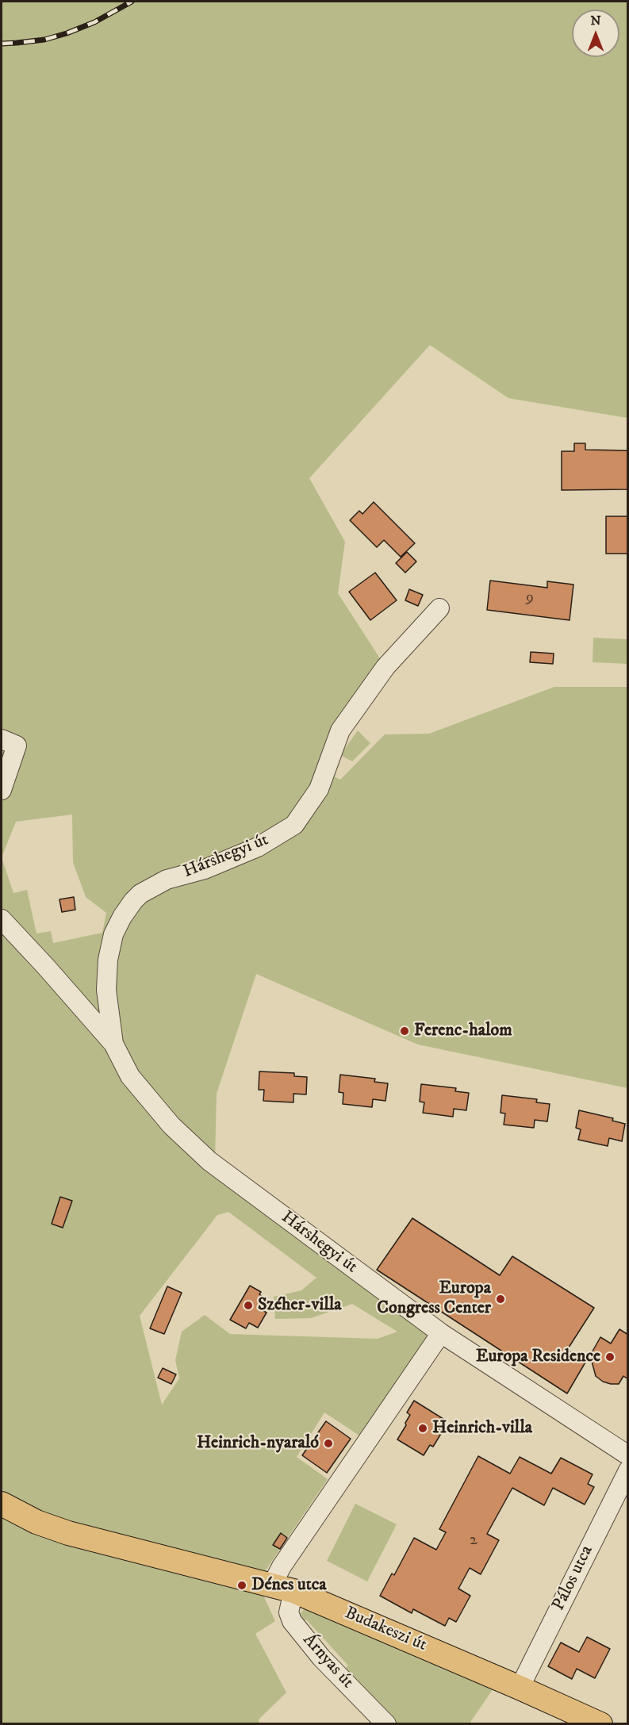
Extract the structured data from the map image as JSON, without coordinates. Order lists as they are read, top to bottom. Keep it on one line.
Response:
{"streets":{"main road":["Budakeszi út"],"street":["Hárshegyi út","Pálos utca","Árnyas út"]},"crossings":[["Pálos utca","Budakeszi út"],["Budakeszi út","Árnyas út"]],"places":["Ferenc-halom","Europa Congress Center","Széher-villa","Europa Residence","Heinrich-villa","Heinrich-nyaraló","Dénes utca"],"house_numbers":["9","2"],"north":"top"}
